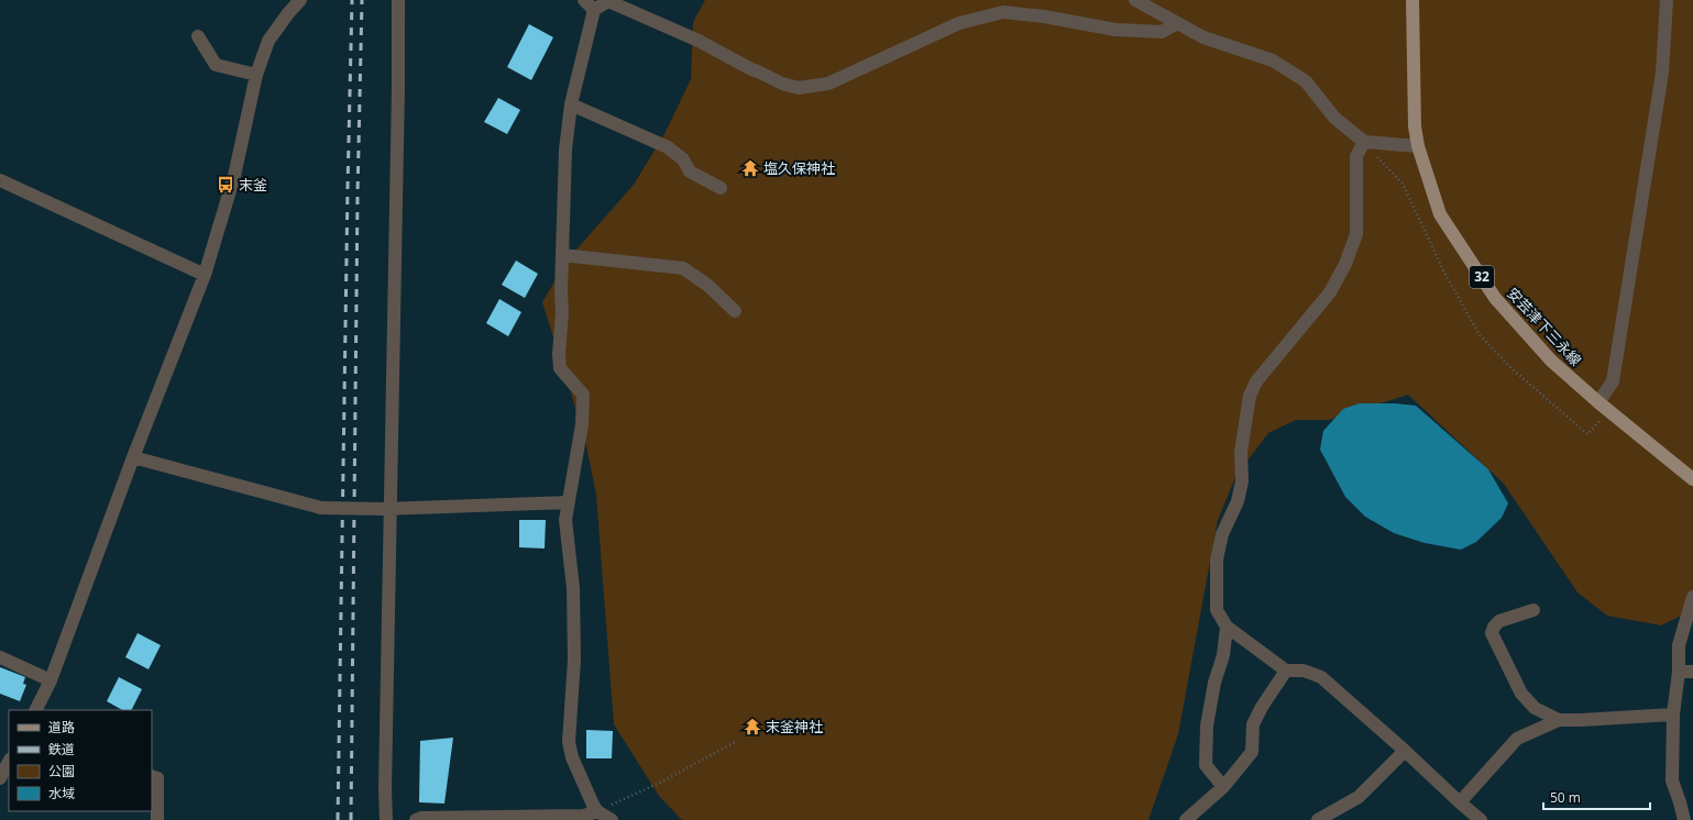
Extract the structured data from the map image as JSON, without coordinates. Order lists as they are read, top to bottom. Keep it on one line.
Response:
{"streets":{"main road":["32","安芸津下三永線"]},"places":{"temple":["塩久保神社","末釜神社"],"bus stop":["末釜"]},"legend":["道路","鉄道","公園","水域"],"scale_bar":"50 m"}
